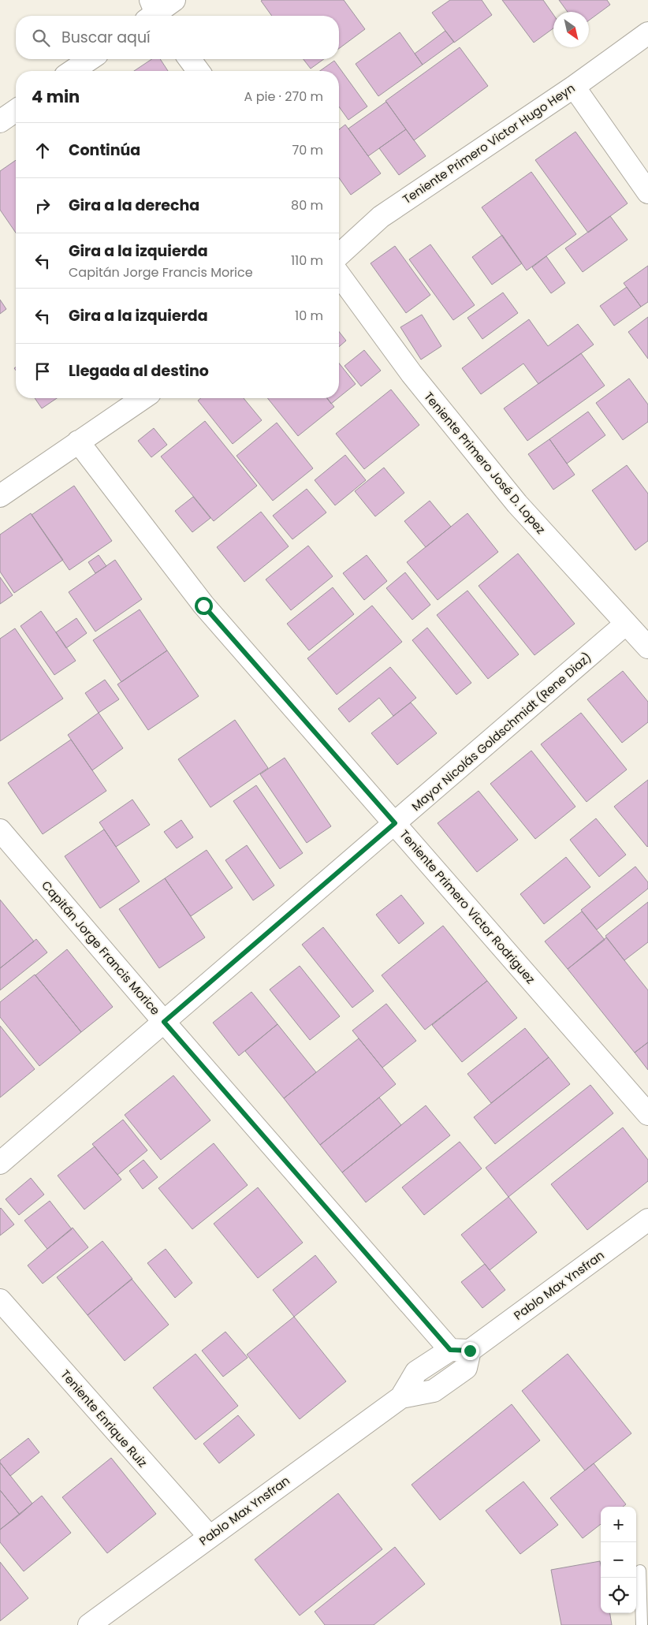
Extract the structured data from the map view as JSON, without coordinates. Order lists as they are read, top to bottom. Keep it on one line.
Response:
{"streets":{"street":["Teniente Primero Victor Hugo Heyn","Teniente Primero José D. Lopez","Mayor Nicolás Goldschmidt (Rene Diaz)","Teniente Primero Victor Rodriguez","Capitán Jorge Francis Morice","Pablo Max Ynsfran","Teniente Enrique Ruiz"]},"crossings":[["Teniente Primero José D. Lopez","Mayor Nicolás Goldschmidt (Rene Diaz)"],["Mayor Nicolás Goldschmidt (Rene Diaz)","Teniente Primero Victor Rodriguez"],["Mayor Nicolás Goldschmidt (Rene Diaz)","Capitán Jorge Francis Morice"],["Capitán Jorge Francis Morice","Pablo Max Ynsfran"],["Pablo Max Ynsfran","Teniente Enrique Ruiz"]],"north":"bottom right","page":{"search":"Buscar aquí","heading":["4 min","A pie · 270 m"],"list":[["Continúa","70 m"],["Gira a la derecha","80 m"],["Gira a la izquierda","Capitán Jorge Francis Morice","110 m"],["Gira a la izquierda","10 m"],"Llegada al destino"],"map_buttons":["+","−"]}}
